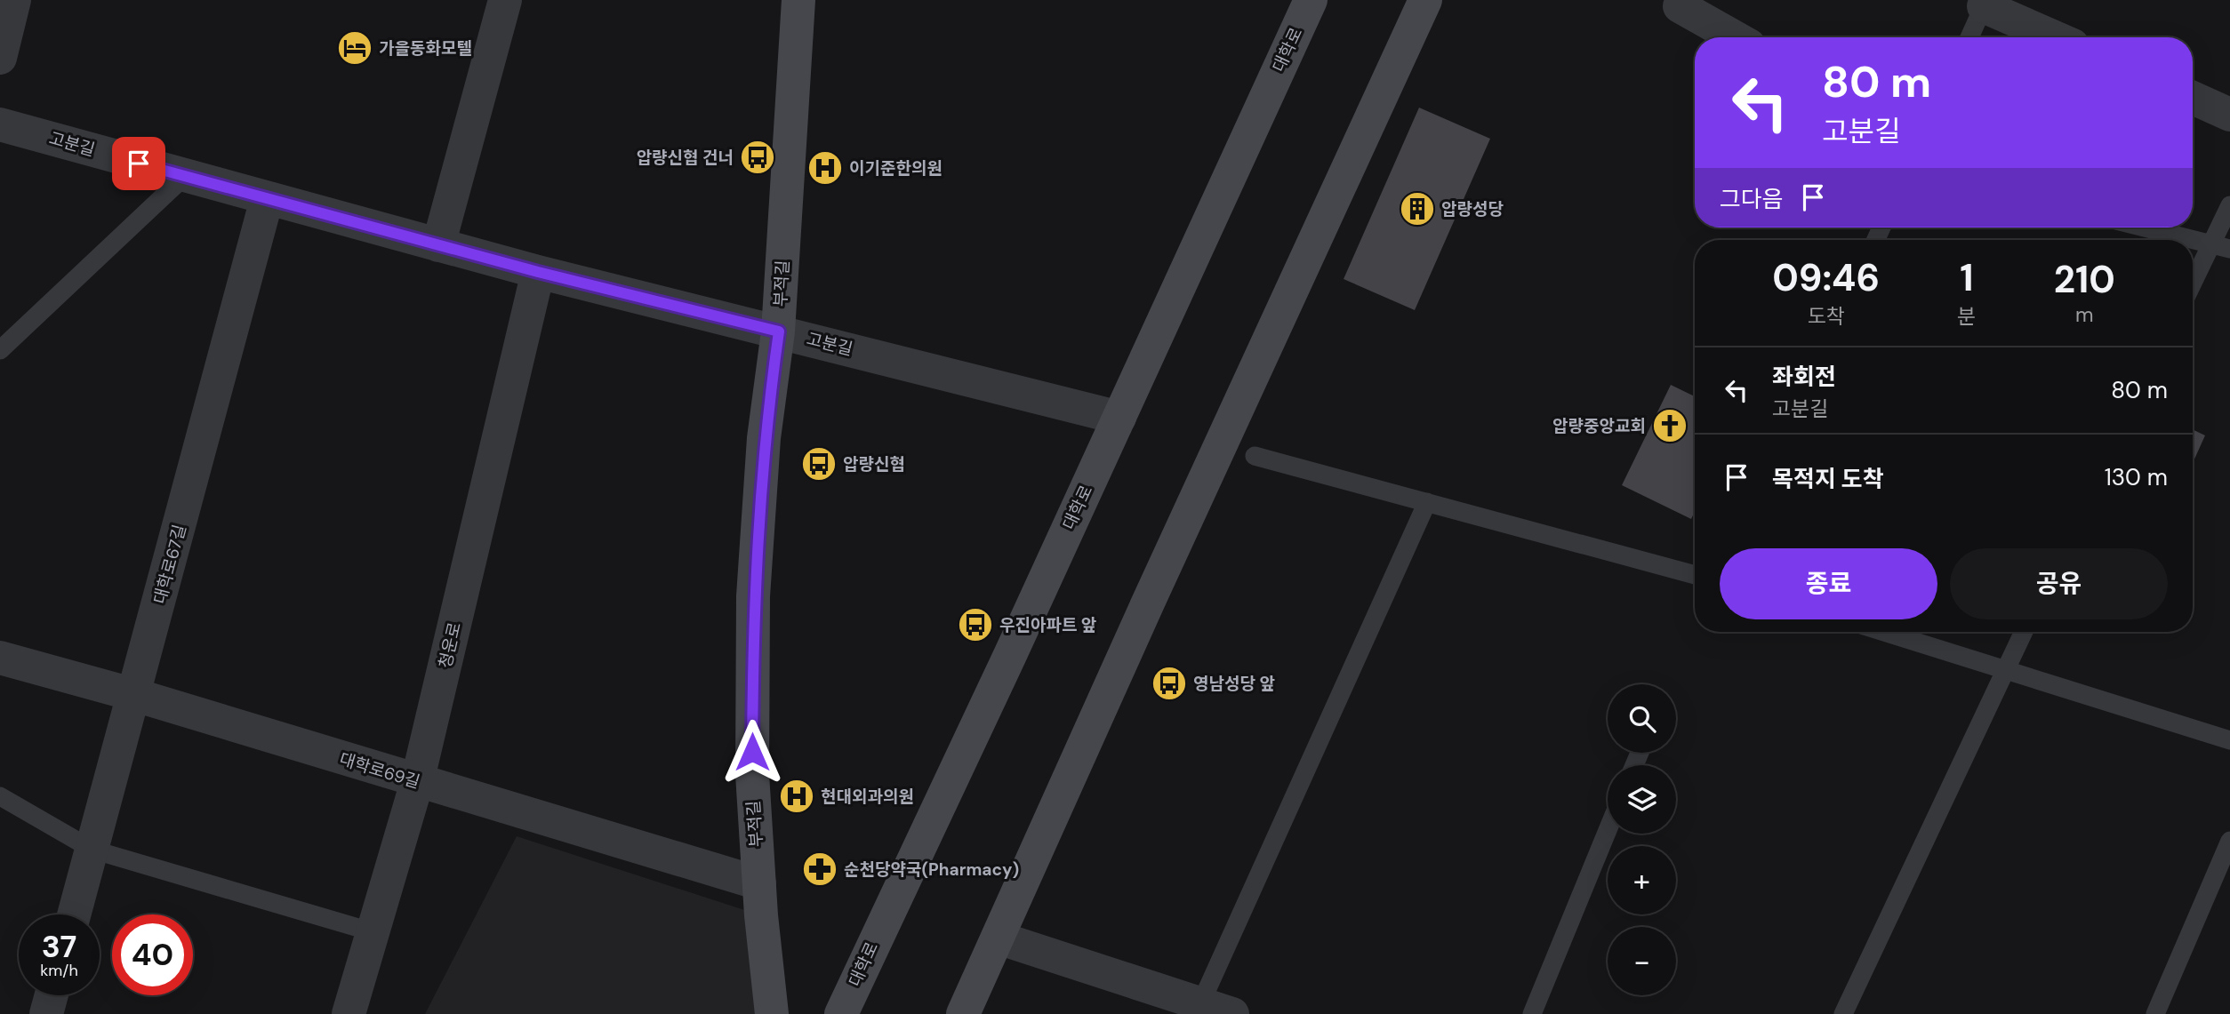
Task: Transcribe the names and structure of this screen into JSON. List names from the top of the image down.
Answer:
{
  "streets": {
    "main road": ["대학로", "부적길"],
    "street": [
      "고분길",
      "대학로67길",
      "청운로",
      "대학로69길"
    ]
  },
  "crossings": [
    ["대학로", "고분길"],
    ["고분길", "부적길"],
    ["고분길", "대학로67길"],
    ["고분길", "청운로"],
    ["부적길", "대학로69길"],
    ["대학로67길", "대학로69길"],
    ["청운로", "대학로69길"]
  ],
  "places": {
    "hotel": ["가을동화모텔"],
    "bus stop": [
      "압량신협 건너",
      "압량신협",
      "우진아파트 앞",
      "영남성당 앞"
    ],
    "hospital": ["이기준한의원", "현대외과의원"],
    "building": ["압량성당"],
    "church": ["압량중앙교회"],
    "pharmacy": ["순천당약국(Pharmacy)"]
  },
  "page": {
    "turn": ["80 m", "고분길"],
    "then": "그다음",
    "eta": [
      "09:46",
      "도착",
      "1",
      "분",
      "210",
      "m"
    ],
    "list": [
      {
        "name": "좌회전",
        "note": "고분길",
        "value": "80 m"
      },
      {
        "name": "목적지 도착",
        "value": "130 m"
      }
    ],
    "buttons": ["종료", "공유"],
    "map_buttons": ["+", "−"],
    "speed": "37 km/h",
    "limit": "40"
  }
}
